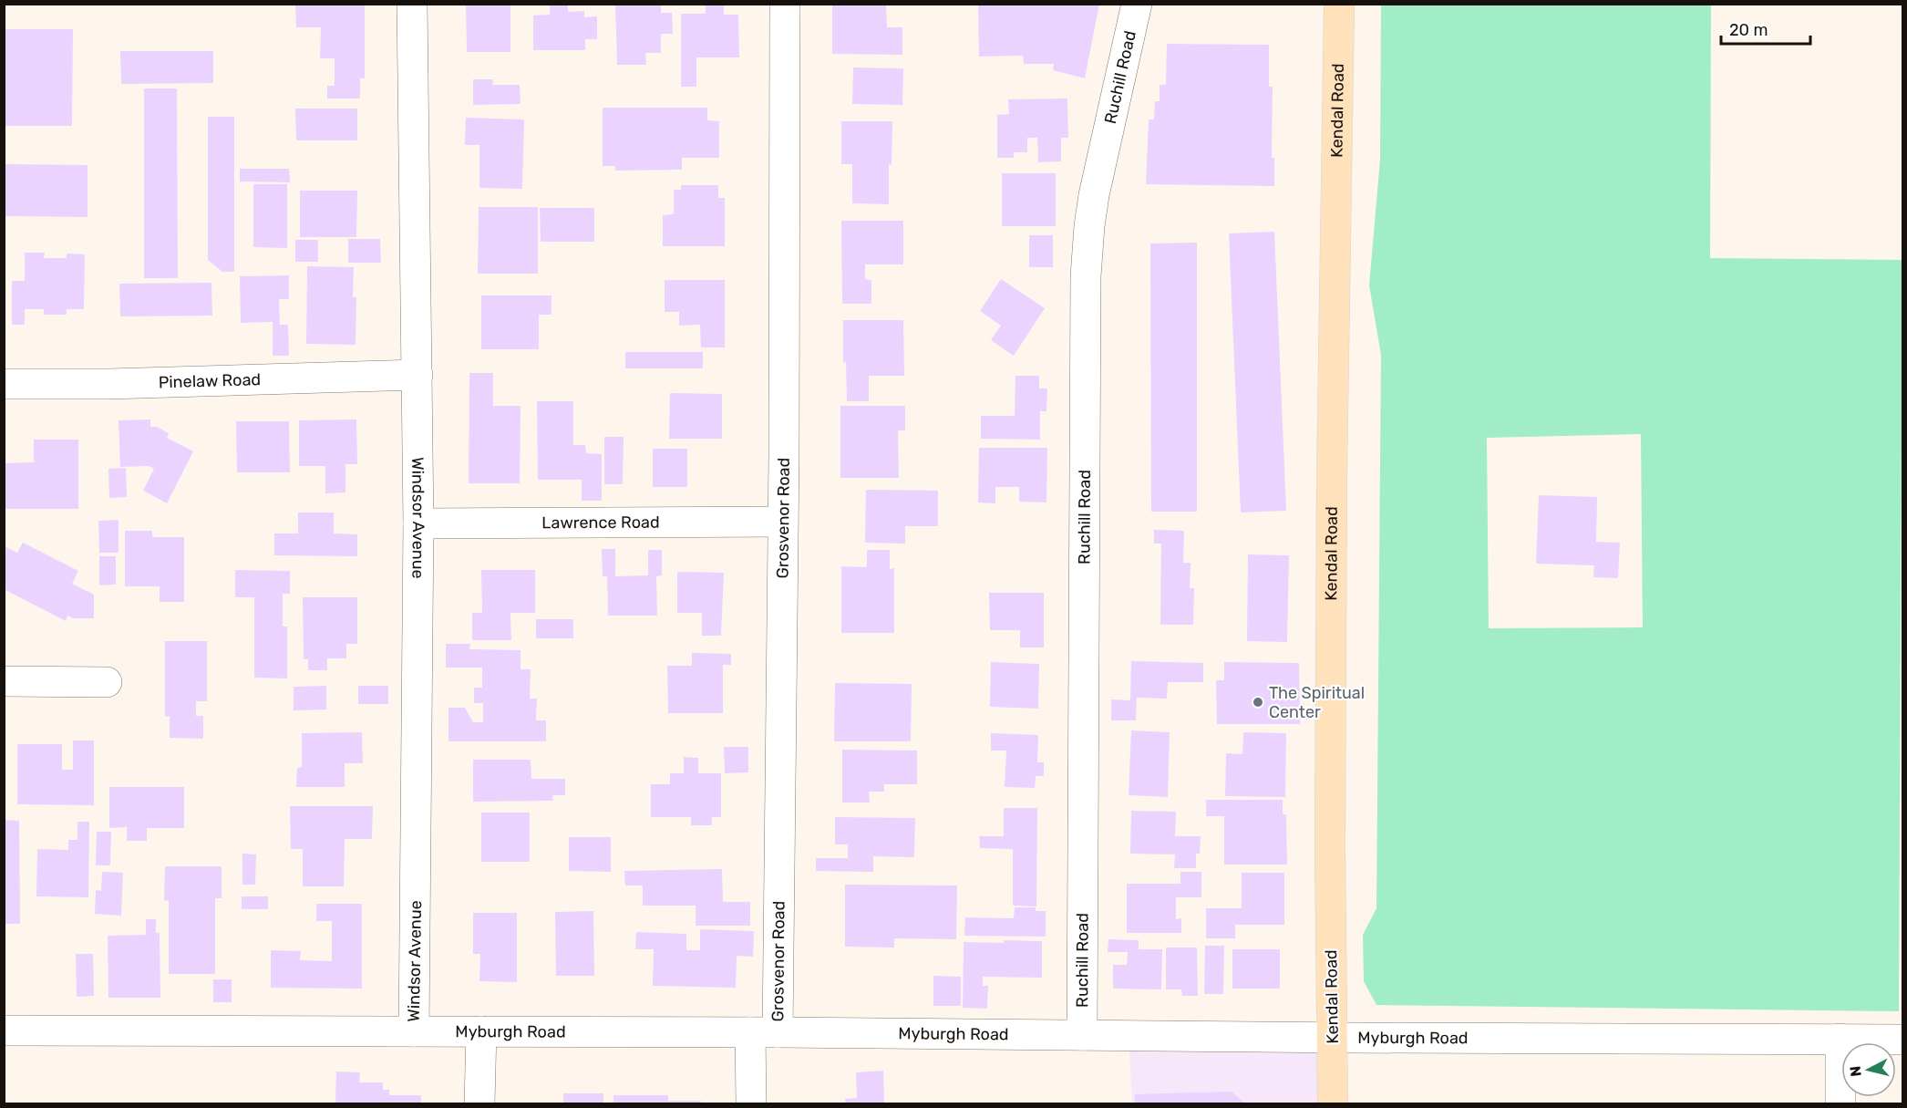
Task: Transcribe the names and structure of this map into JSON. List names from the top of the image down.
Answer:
{
  "streets": {
    "main road": ["Kendal Road"],
    "street": [
      "Ruchill Road",
      "Pinelaw Road",
      "Windsor Avenue",
      "Grosvenor Road",
      "Lawrence Road",
      "Myburgh Road"
    ]
  },
  "crossings": [
    ["Ruchill Road", "Myburgh Road"],
    ["Kendal Road", "Myburgh Road"],
    ["Pinelaw Road", "Windsor Avenue"],
    ["Windsor Avenue", "Lawrence Road"],
    ["Windsor Avenue", "Myburgh Road"],
    ["Grosvenor Road", "Lawrence Road"],
    ["Grosvenor Road", "Myburgh Road"]
  ],
  "places": ["The Spiritual Center"],
  "scale_bar": "20 m",
  "north": "left"
}
